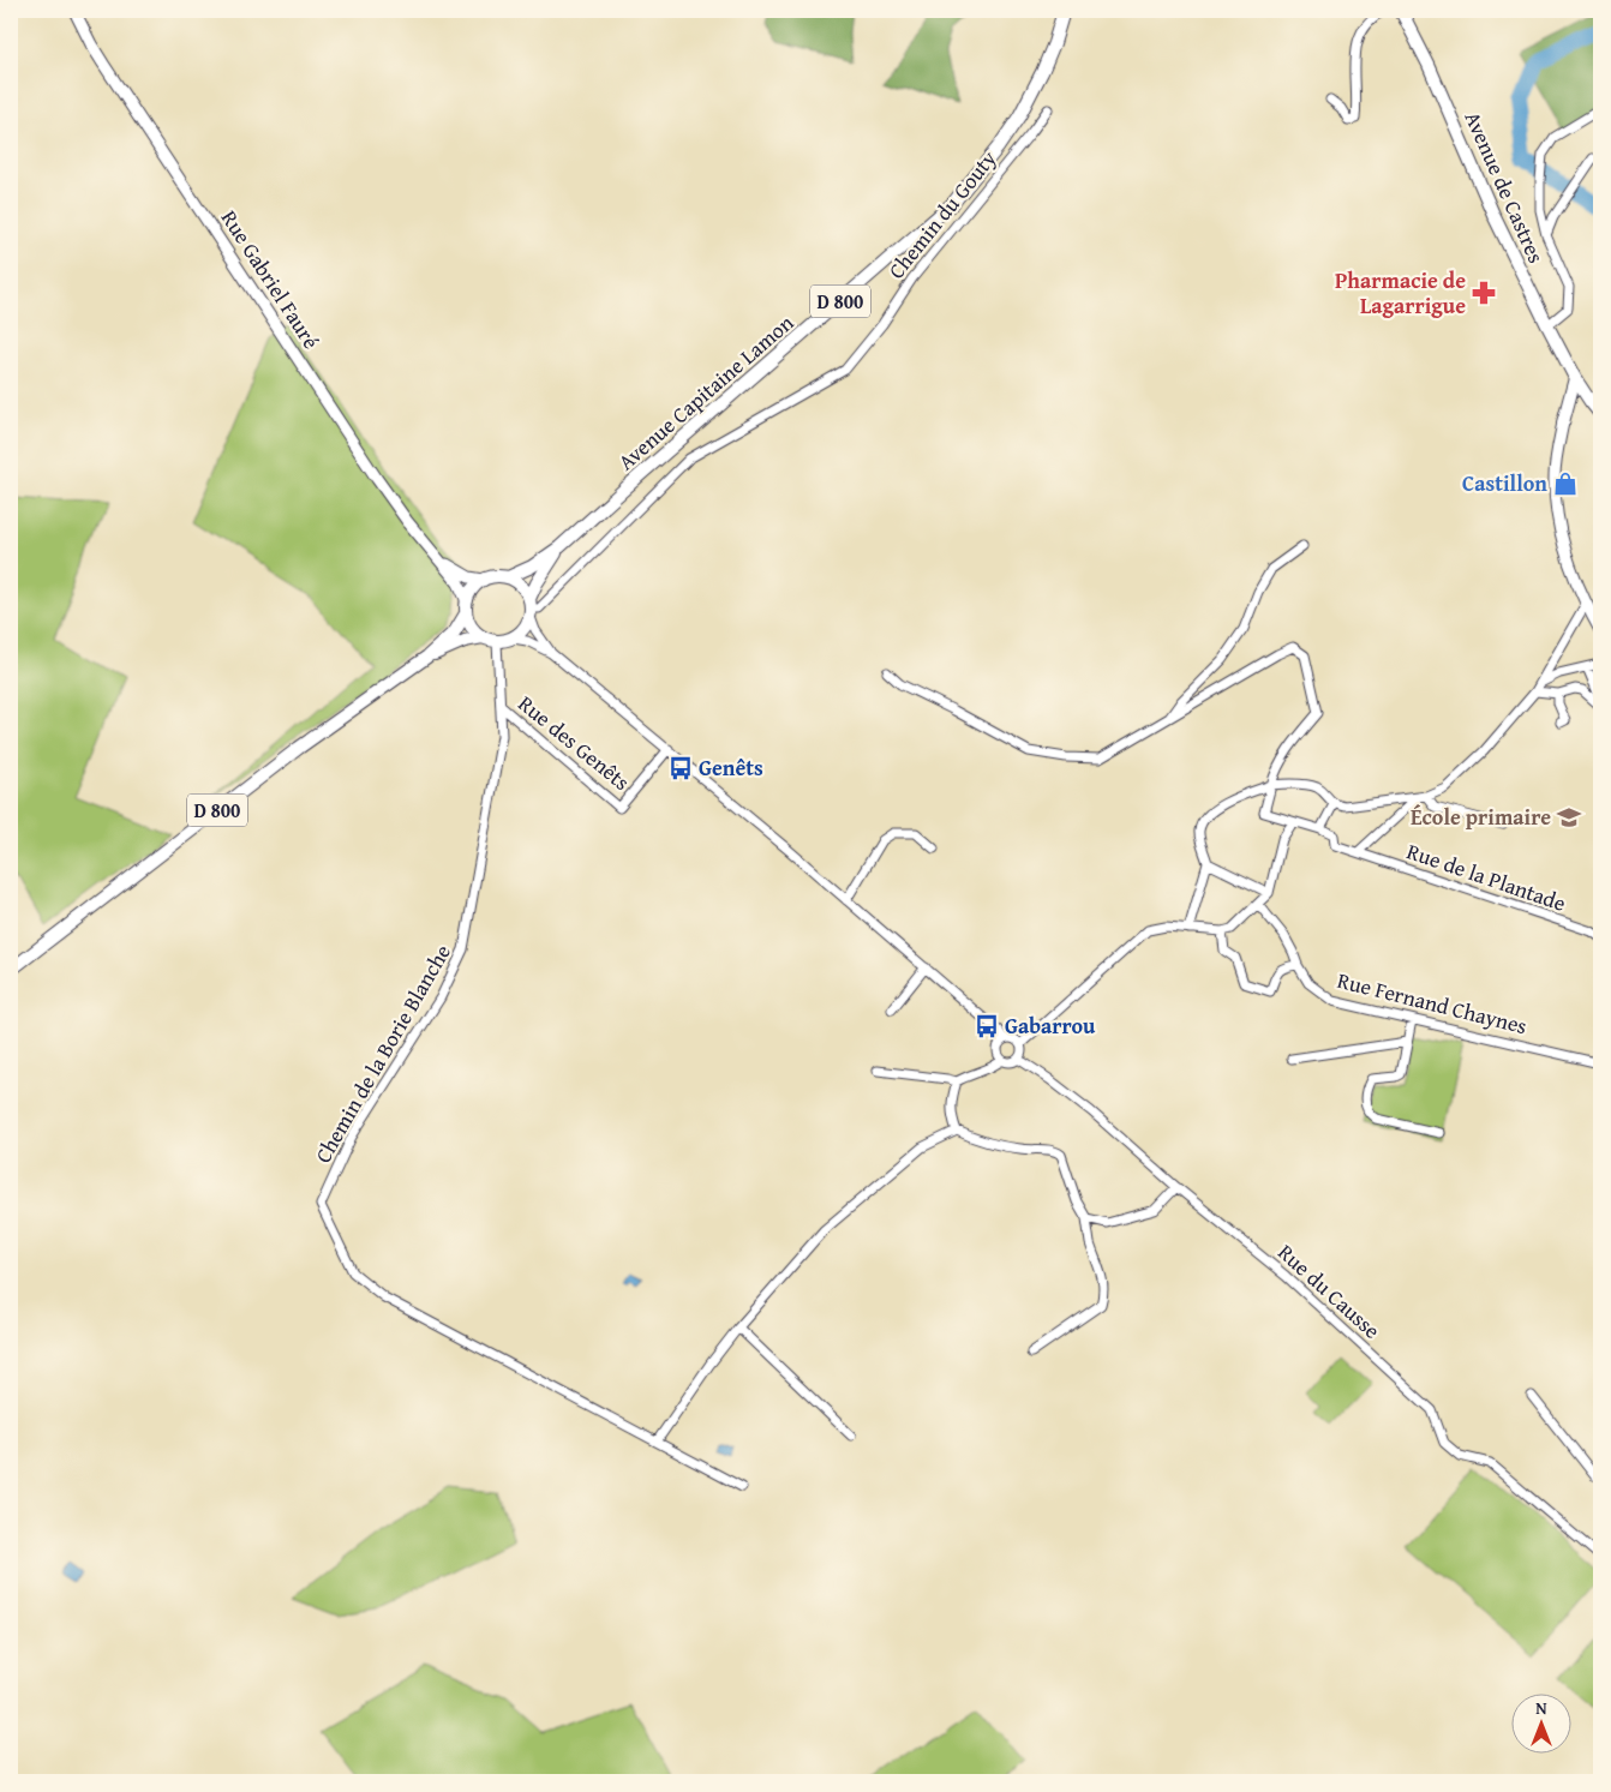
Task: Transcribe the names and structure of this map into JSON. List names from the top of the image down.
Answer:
{
  "streets": {
    "main road": ["Avenue de Castres", "D 800", "Avenue Capitaine Lamon"],
    "street": [
      "Chemin du Gouty",
      "Rue Gabriel Fauré",
      "Rue des Genêts",
      "Rue de la Plantade",
      "Rue Fernand Chaynes",
      "Chemin de la Borie Blanche",
      "Rue du Causse"
    ]
  },
  "crossings": [
    ["Chemin du Gouty", "Rue Gabriel Fauré"],
    ["Chemin du Gouty", "D 800"],
    ["Chemin du Gouty", "Avenue Capitaine Lamon"],
    ["Chemin du Gouty", "Chemin de la Borie Blanche"],
    ["Rue Gabriel Fauré", "D 800"],
    ["Rue Gabriel Fauré", "Avenue Capitaine Lamon"],
    ["Rue Gabriel Fauré", "Chemin de la Borie Blanche"],
    ["D 800", "Avenue Capitaine Lamon"],
    ["D 800", "Chemin de la Borie Blanche"],
    ["Avenue Capitaine Lamon", "Chemin de la Borie Blanche"],
    ["Rue des Genêts", "Chemin de la Borie Blanche"]
  ],
  "places": {
    "pharmacy": ["Pharmacie de Lagarrigue"],
    "shop": ["Castillon"],
    "bus stop": ["Genêts", "Gabarrou"],
    "school or university": ["École primaire"]
  },
  "north": "top"
}
